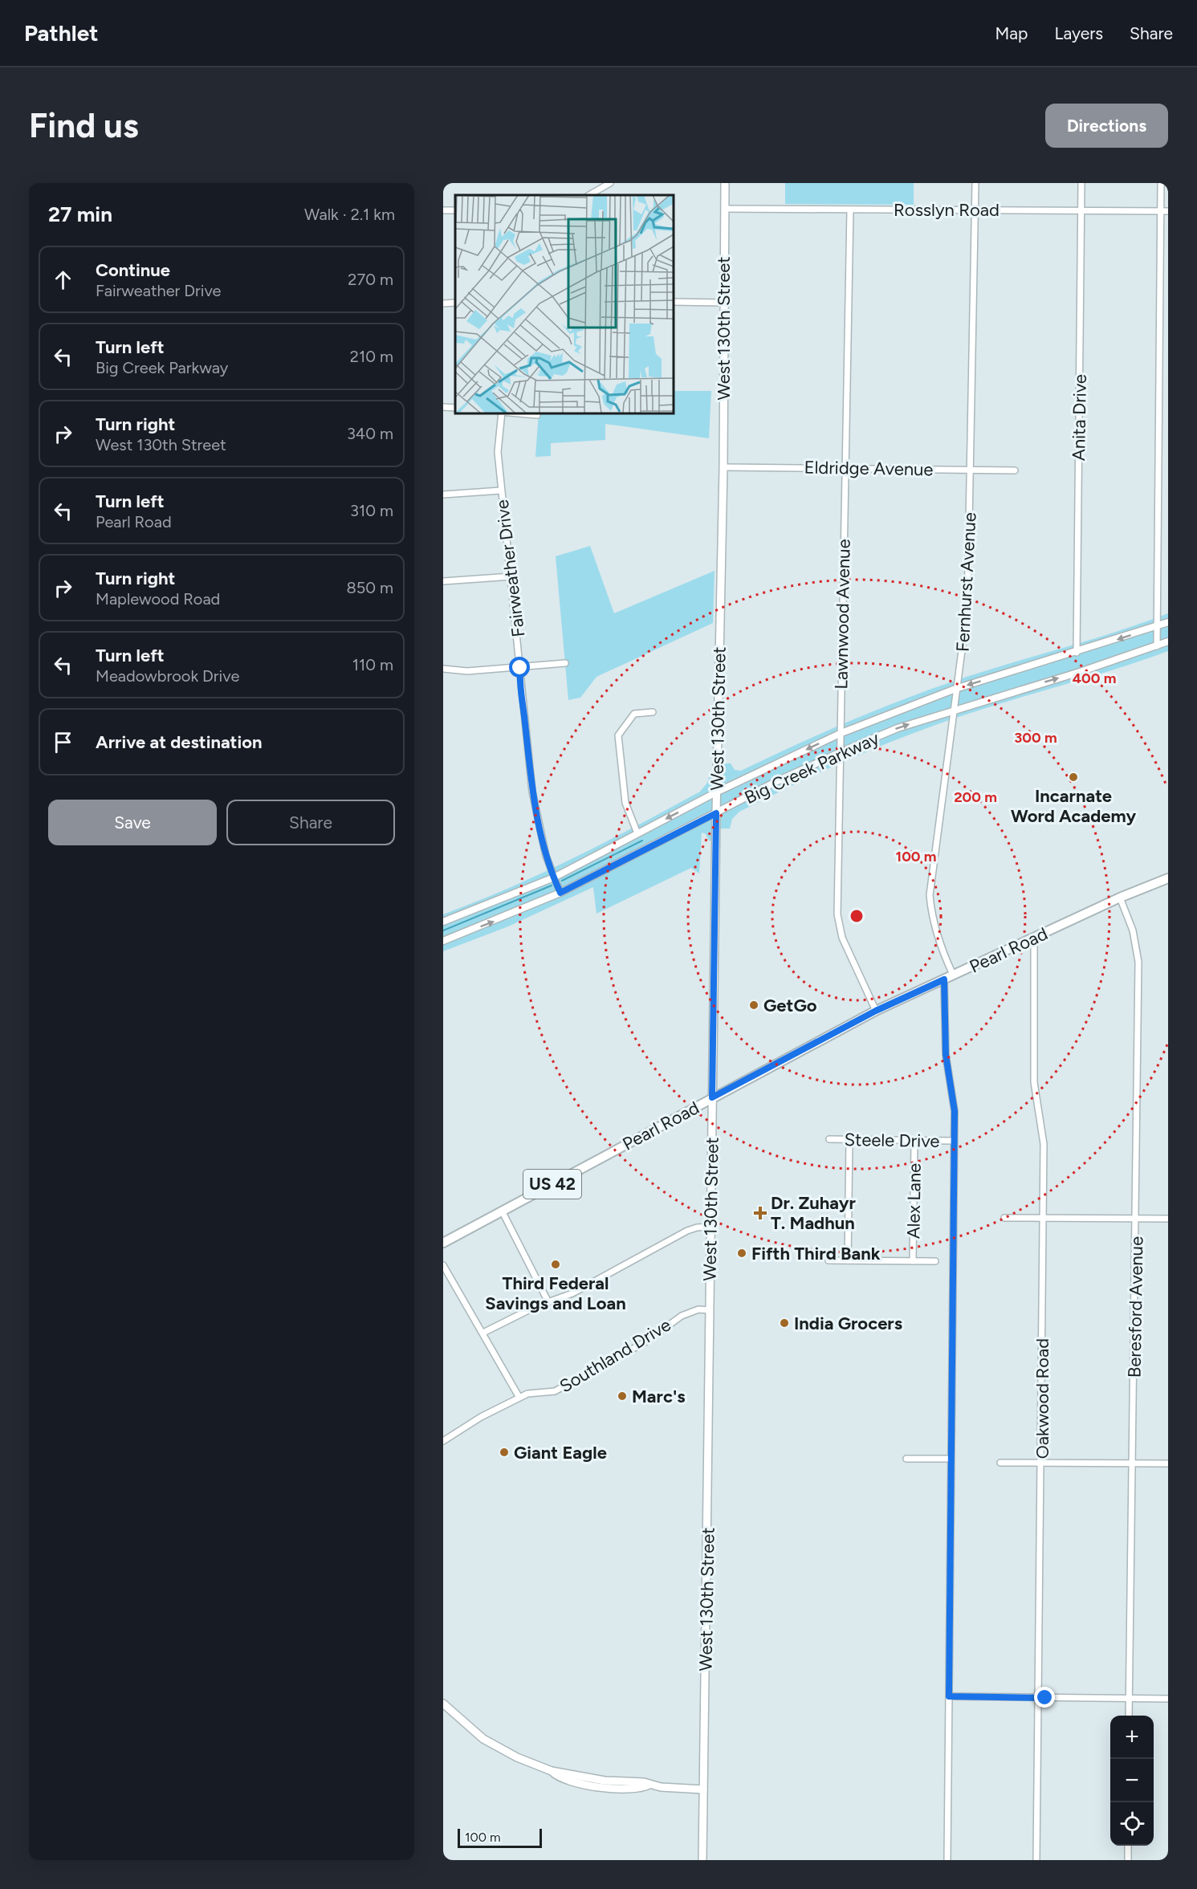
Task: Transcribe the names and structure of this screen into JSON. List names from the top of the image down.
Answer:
{
  "streets": {
    "main road": ["West 130th Street", "Pearl Road", "US 42"],
    "street": [
      "Rosslyn Road",
      "Anita Drive",
      "Eldridge Avenue",
      "Fairweather Drive",
      "Fernhurst Avenue",
      "Lawnwood Avenue",
      "Big Creek Parkway",
      "Steele Drive",
      "Alex Lane",
      "Beresford Avenue",
      "Southland Drive",
      "Oakwood Road"
    ]
  },
  "crossings": [
    ["Rosslyn Road", "West 130th Street"],
    ["Rosslyn Road", "Anita Drive"],
    ["Rosslyn Road", "Fernhurst Avenue"],
    ["Rosslyn Road", "Lawnwood Avenue"],
    ["West 130th Street", "Eldridge Avenue"],
    ["West 130th Street", "Big Creek Parkway"],
    ["West 130th Street", "Pearl Road"],
    ["West 130th Street", "Southland Drive"],
    ["Anita Drive", "Big Creek Parkway"],
    ["Eldridge Avenue", "Fernhurst Avenue"],
    ["Eldridge Avenue", "Lawnwood Avenue"],
    ["Fairweather Drive", "Big Creek Parkway"],
    ["Fernhurst Avenue", "Big Creek Parkway"],
    ["Fernhurst Avenue", "Pearl Road"],
    ["Lawnwood Avenue", "Big Creek Parkway"],
    ["Lawnwood Avenue", "Pearl Road"],
    ["Pearl Road", "Beresford Avenue"],
    ["Pearl Road", "Oakwood Road"],
    ["Steele Drive", "Alex Lane"]
  ],
  "places": {
    "other": [
      "Incarnate Word Academy",
      "GetGo",
      "Fifth Third Bank",
      "Third Federal Savings and Loan",
      "India Grocers",
      "Marc's",
      "Giant Eagle"
    ],
    "health": ["Dr. Zuhayr T. Madhun"]
  },
  "scale_bar": "100 m",
  "page": {
    "header": "Pathlet",
    "nav": ["Map", "Layers", "Share"],
    "buttons": [
      "Directions",
      ["Save", "Share"]
    ],
    "title": "Find us",
    "heading": ["27 min", "Walk · 2.1 km"],
    "list": [
      ["Continue", "Fairweather Drive", "270 m"],
      ["Turn left", "Big Creek Parkway", "210 m"],
      ["Turn right", "West 130th Street", "340 m"],
      ["Turn left", "Pearl Road", "310 m"],
      ["Turn right", "Maplewood Road", "850 m"],
      ["Turn left", "Meadowbrook Drive", "110 m"],
      "Arrive at destination"
    ],
    "map_buttons": ["+", "−"],
    "scale": "100 m"
  },
  "rings": [
    "400 m",
    "300 m",
    "200 m",
    "100 m"
  ]
}
